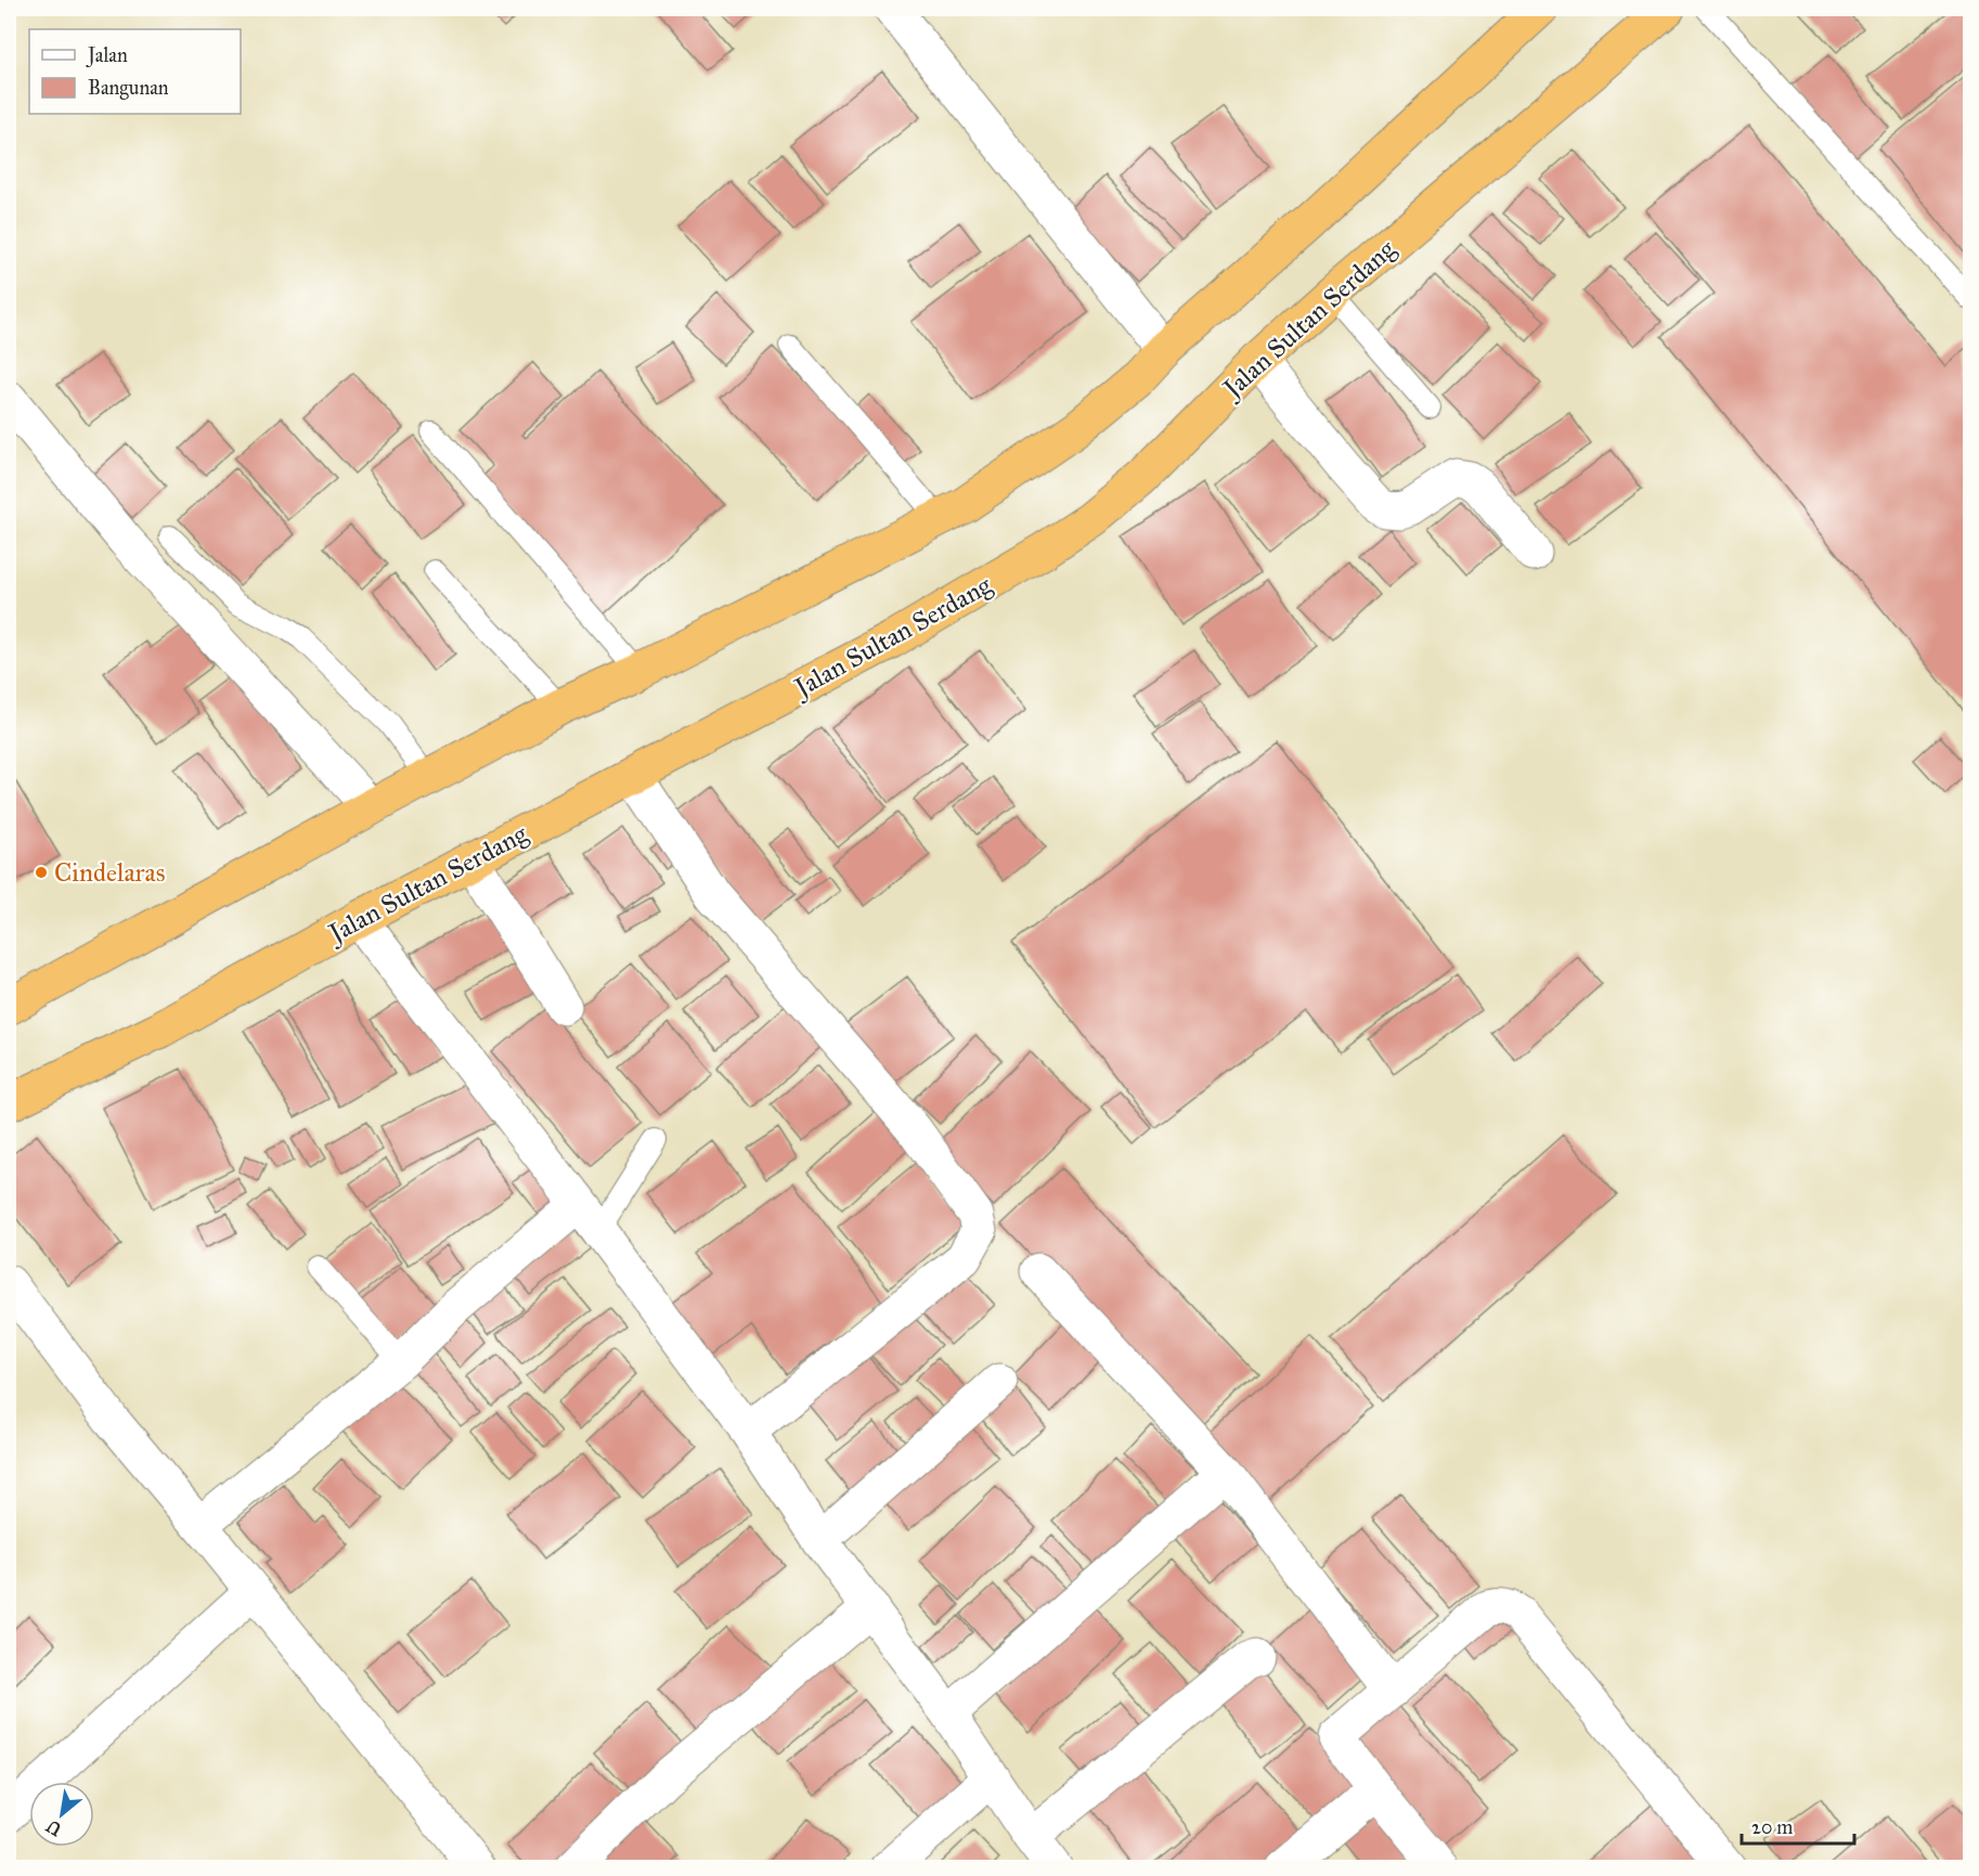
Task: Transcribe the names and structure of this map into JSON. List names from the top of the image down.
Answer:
{
  "streets": {
    "highway": ["Jalan Sultan Serdang"]
  },
  "places": ["Cindelaras"],
  "legend": ["Jalan", "Bangunan"],
  "scale_bar": "20 m",
  "north": "bottom left"
}
